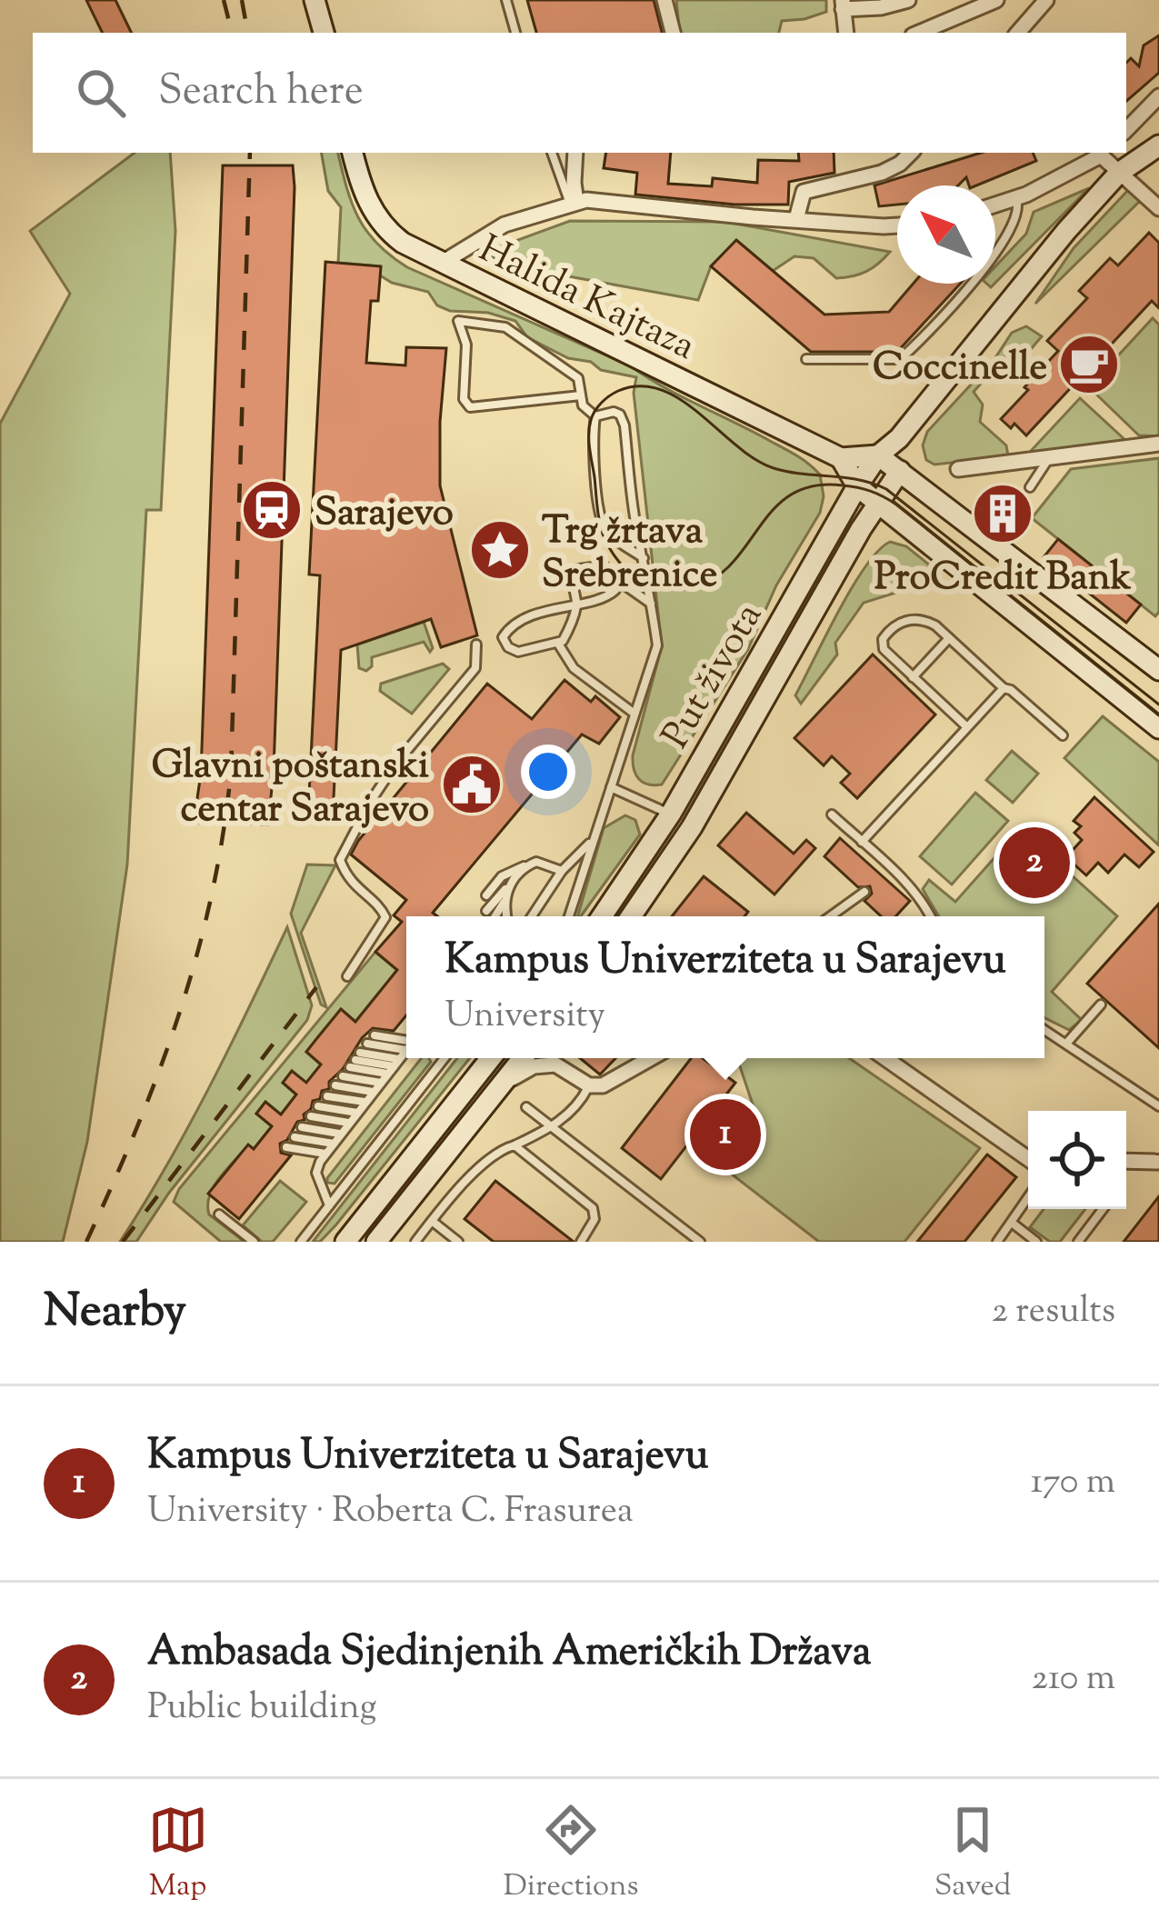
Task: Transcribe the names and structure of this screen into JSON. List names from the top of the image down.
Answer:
{
  "streets": {
    "street": ["Halida Kajtaza", "Put života"]
  },
  "places": {
    "cafe": ["Coccinelle"],
    "station": ["Sarajevo"],
    "building": ["ProCredit Bank"],
    "place": ["Trg žrtava Srebrenice"],
    "public building": ["Glavni poštanski centar Sarajevo"]
  },
  "north": "top left",
  "page": {
    "search": "Search here",
    "pins": ["2", "1"],
    "popup": ["Kampus Univerziteta u Sarajevu", "University"],
    "heading": ["Nearby", "2 results"],
    "list": [
      {
        "mark": "1",
        "name": "Kampus Univerziteta u Sarajevu",
        "note": "University · Roberta C. Frasurea",
        "value": "170 m"
      },
      {
        "mark": "2",
        "name": "Ambasada Sjedinjenih Američkih Država",
        "note": "Public building",
        "value": "210 m"
      }
    ],
    "nav": ["Map", "Directions", "Saved"]
  }
}
